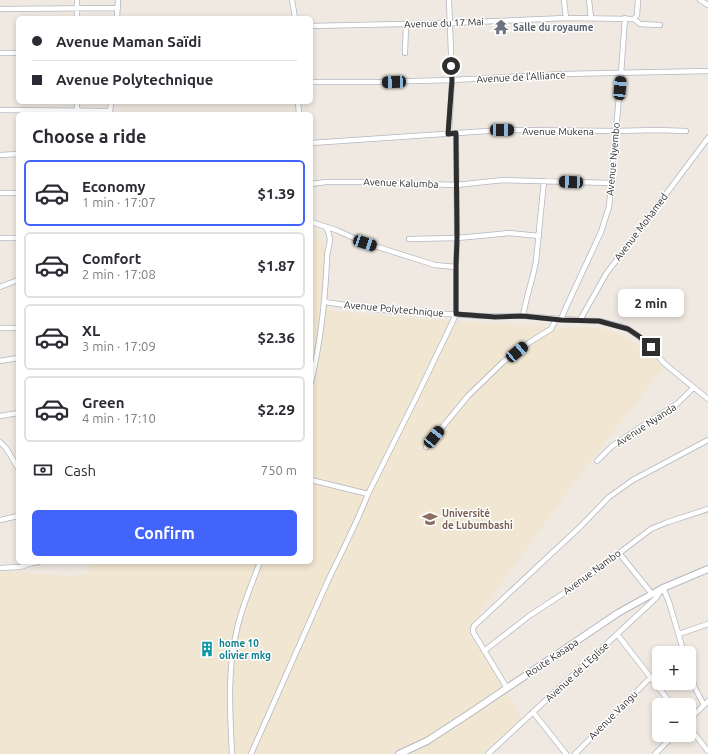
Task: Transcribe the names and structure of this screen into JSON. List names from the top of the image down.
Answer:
{
  "streets": {
    "main road": ["Route Kasapa"],
    "street": [
      "Avenue du 17 Mai",
      "Avenue de l'Alliance",
      "Avenue Mukena",
      "Avenue Nyembo",
      "Avenue Kalumba",
      "Avenue Mohamed",
      "Avenue Polytechnique",
      "Avenue Nyanda",
      "Avenue Nambo",
      "Avenue de L'Eglise",
      "Avenue Vangu"
    ]
  },
  "crossings": [
    ["Avenue du 17 Mai", "Avenue Nyembo"],
    ["Avenue de l'Alliance", "Avenue Nyembo"],
    ["Avenue Mukena", "Avenue Nyembo"],
    ["Avenue Nyembo", "Avenue Kalumba"],
    ["Avenue Nyembo", "Avenue Polytechnique"],
    ["Avenue Mohamed", "Avenue Polytechnique"],
    ["Avenue Polytechnique", "Avenue Nyanda"],
    ["Route Kasapa", "Avenue de L'Eglise"]
  ],
  "places": {
    "temple": ["Salle du royaume"],
    "school or university": ["Université de Lubumbashi"],
    "building": ["home 10 olivier mkg"]
  },
  "page": {
    "banner": ["Avenue Maman Saïdi", "Avenue Polytechnique"],
    "heading": "Choose a ride",
    "list": [
      {
        "name": "Economy",
        "note": "1 min · 17:07",
        "value": "$1.39"
      },
      {
        "name": "Comfort",
        "note": "2 min · 17:08",
        "value": "$1.87"
      },
      {
        "name": "XL",
        "note": "3 min · 17:09",
        "value": "$2.36"
      },
      {
        "name": "Green",
        "note": "4 min · 17:10",
        "value": "$2.29"
      }
    ],
    "bubble": "2 min",
    "pay": ["Cash", "750 m"],
    "buttons": "Confirm",
    "map_buttons": ["+", "−"]
  }
}
